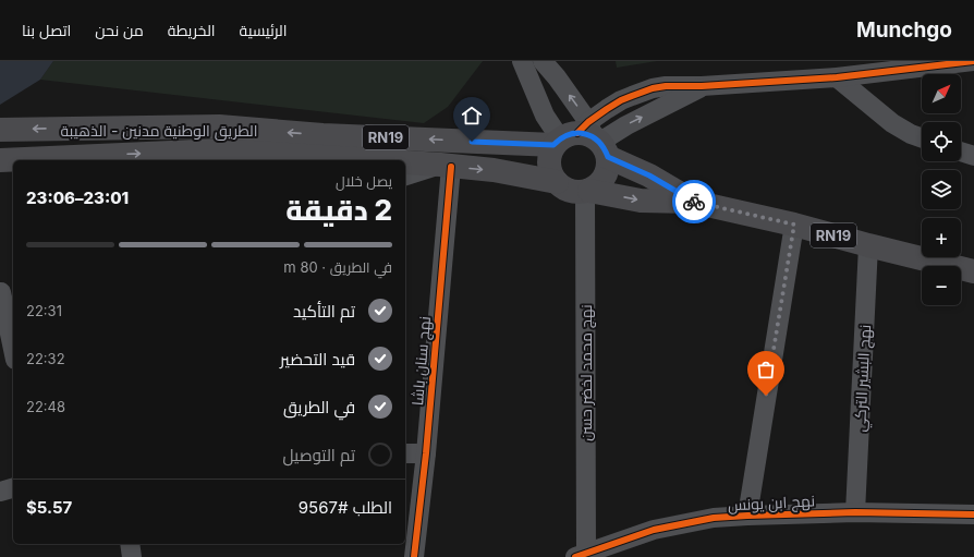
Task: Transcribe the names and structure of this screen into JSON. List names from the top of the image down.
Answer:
{
  "streets": {
    "main road": ["الطريق الوطنية مدنين - الذهيبة", "RN19"],
    "street": [
      "نهج سنان باشا",
      "نهج محمد لخضر حسن",
      "نهج البشير التركي",
      "نهج ابن يونس"
    ]
  },
  "crossings": [
    ["الطريق الوطنية مدنين - الذهيبة", "RN19"],
    ["الطريق الوطنية مدنين - الذهيبة", "نهج سنان باشا"],
    ["الطريق الوطنية مدنين - الذهيبة", "نهج محمد لخضر حسن"],
    ["الطريق الوطنية مدنين - الذهيبة", "نهج البشير التركي"],
    ["RN19", "نهج محمد لخضر حسن"],
    ["نهج محمد لخضر حسن", "نهج ابن يونس"],
    ["نهج البشير التركي", "نهج ابن يونس"]
  ],
  "north": "top right",
  "page": {
    "header": "Munchgo",
    "nav": [
      "الرئيسية",
      "الخريطة",
      "من نحن",
      "اتصل بنا"
    ],
    "map_buttons": ["+", "−"],
    "heading": ["2 دقيقة", "يصل خلال", "23:01–23:06"],
    "panel": ["الطلب #9567", "$5.57"],
    "bar": "في الطريق · 80 m",
    "list": [
      ["تم التأكيد", "22:31"],
      ["قيد التحضير", "22:32"],
      ["في الطريق", "22:48"],
      "تم التوصيل"
    ]
  }
}
